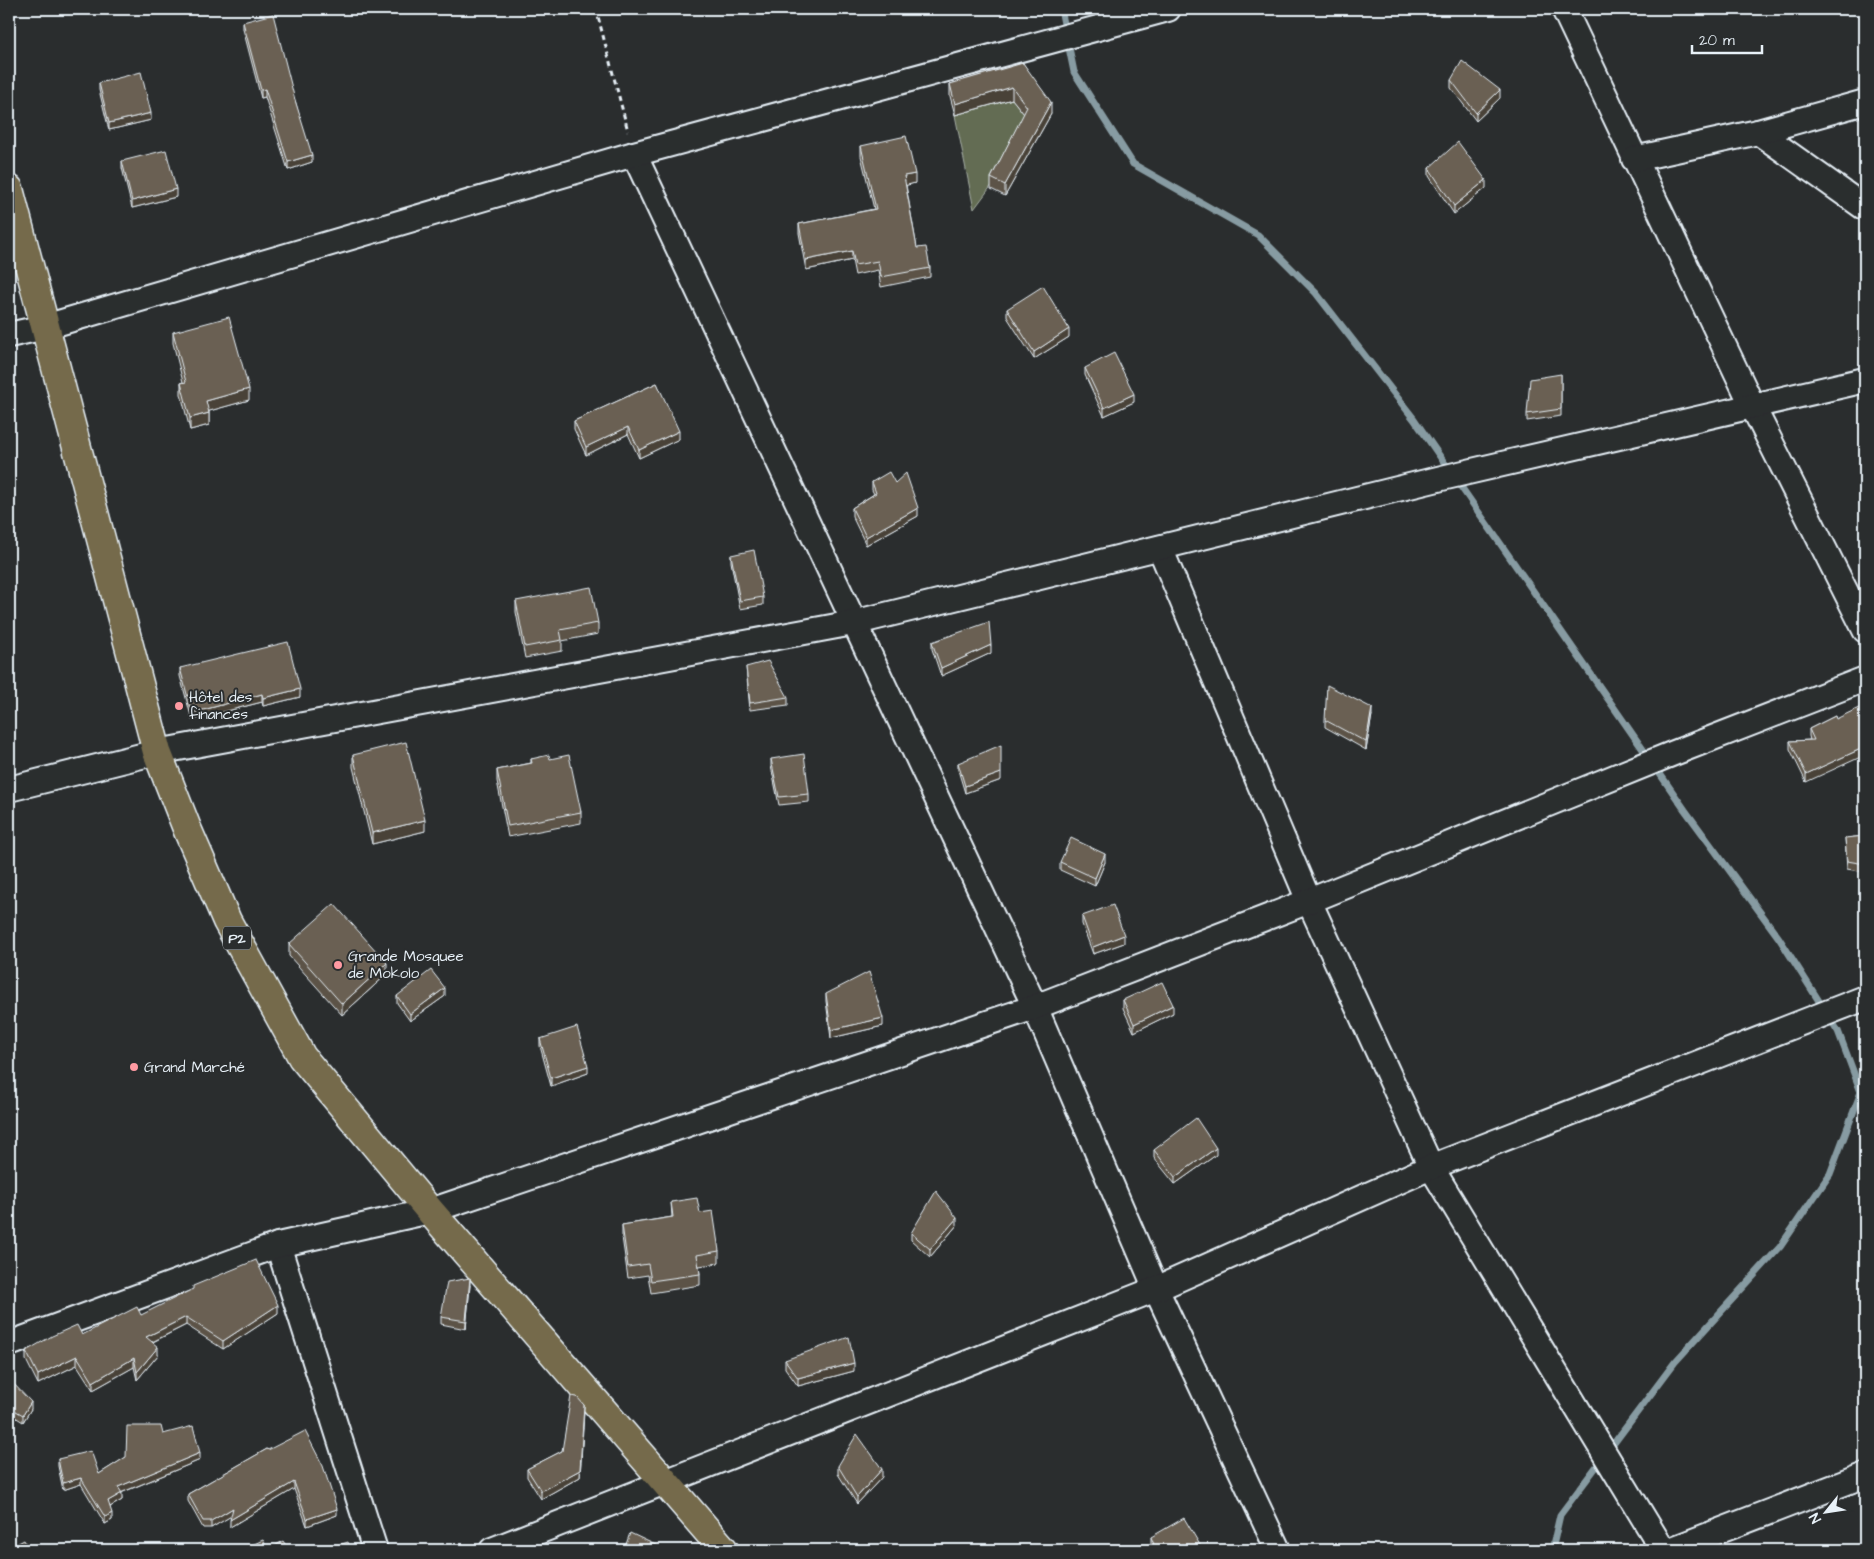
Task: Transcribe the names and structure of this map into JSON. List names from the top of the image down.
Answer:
{
  "streets": {
    "main road": ["P2"]
  },
  "places": ["Hôtel des finances", "Grande Mosquee de Mokolo", "Grand Marché"],
  "scale_bar": "20 m",
  "north": "bottom left"
}
